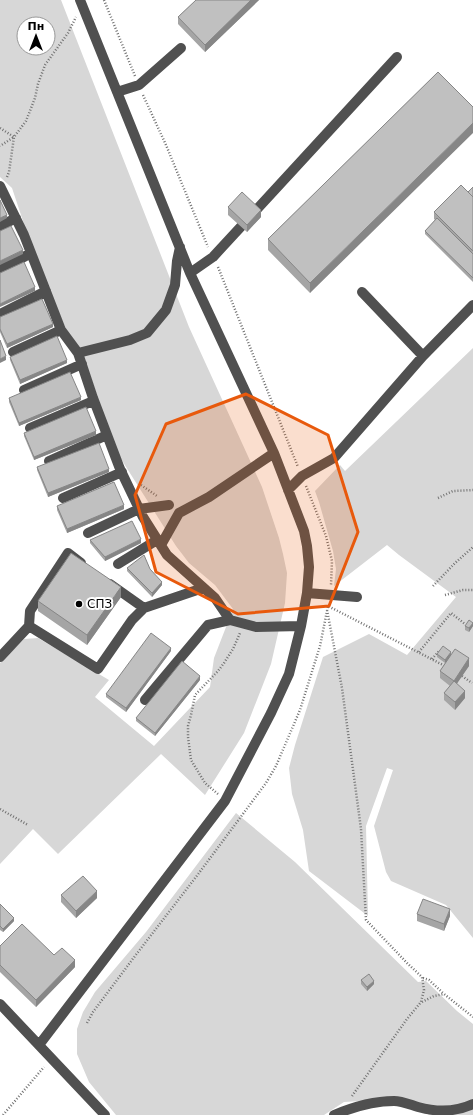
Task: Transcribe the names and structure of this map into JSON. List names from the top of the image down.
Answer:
{
  "places": ["СПЗ"],
  "north": "top"
}
